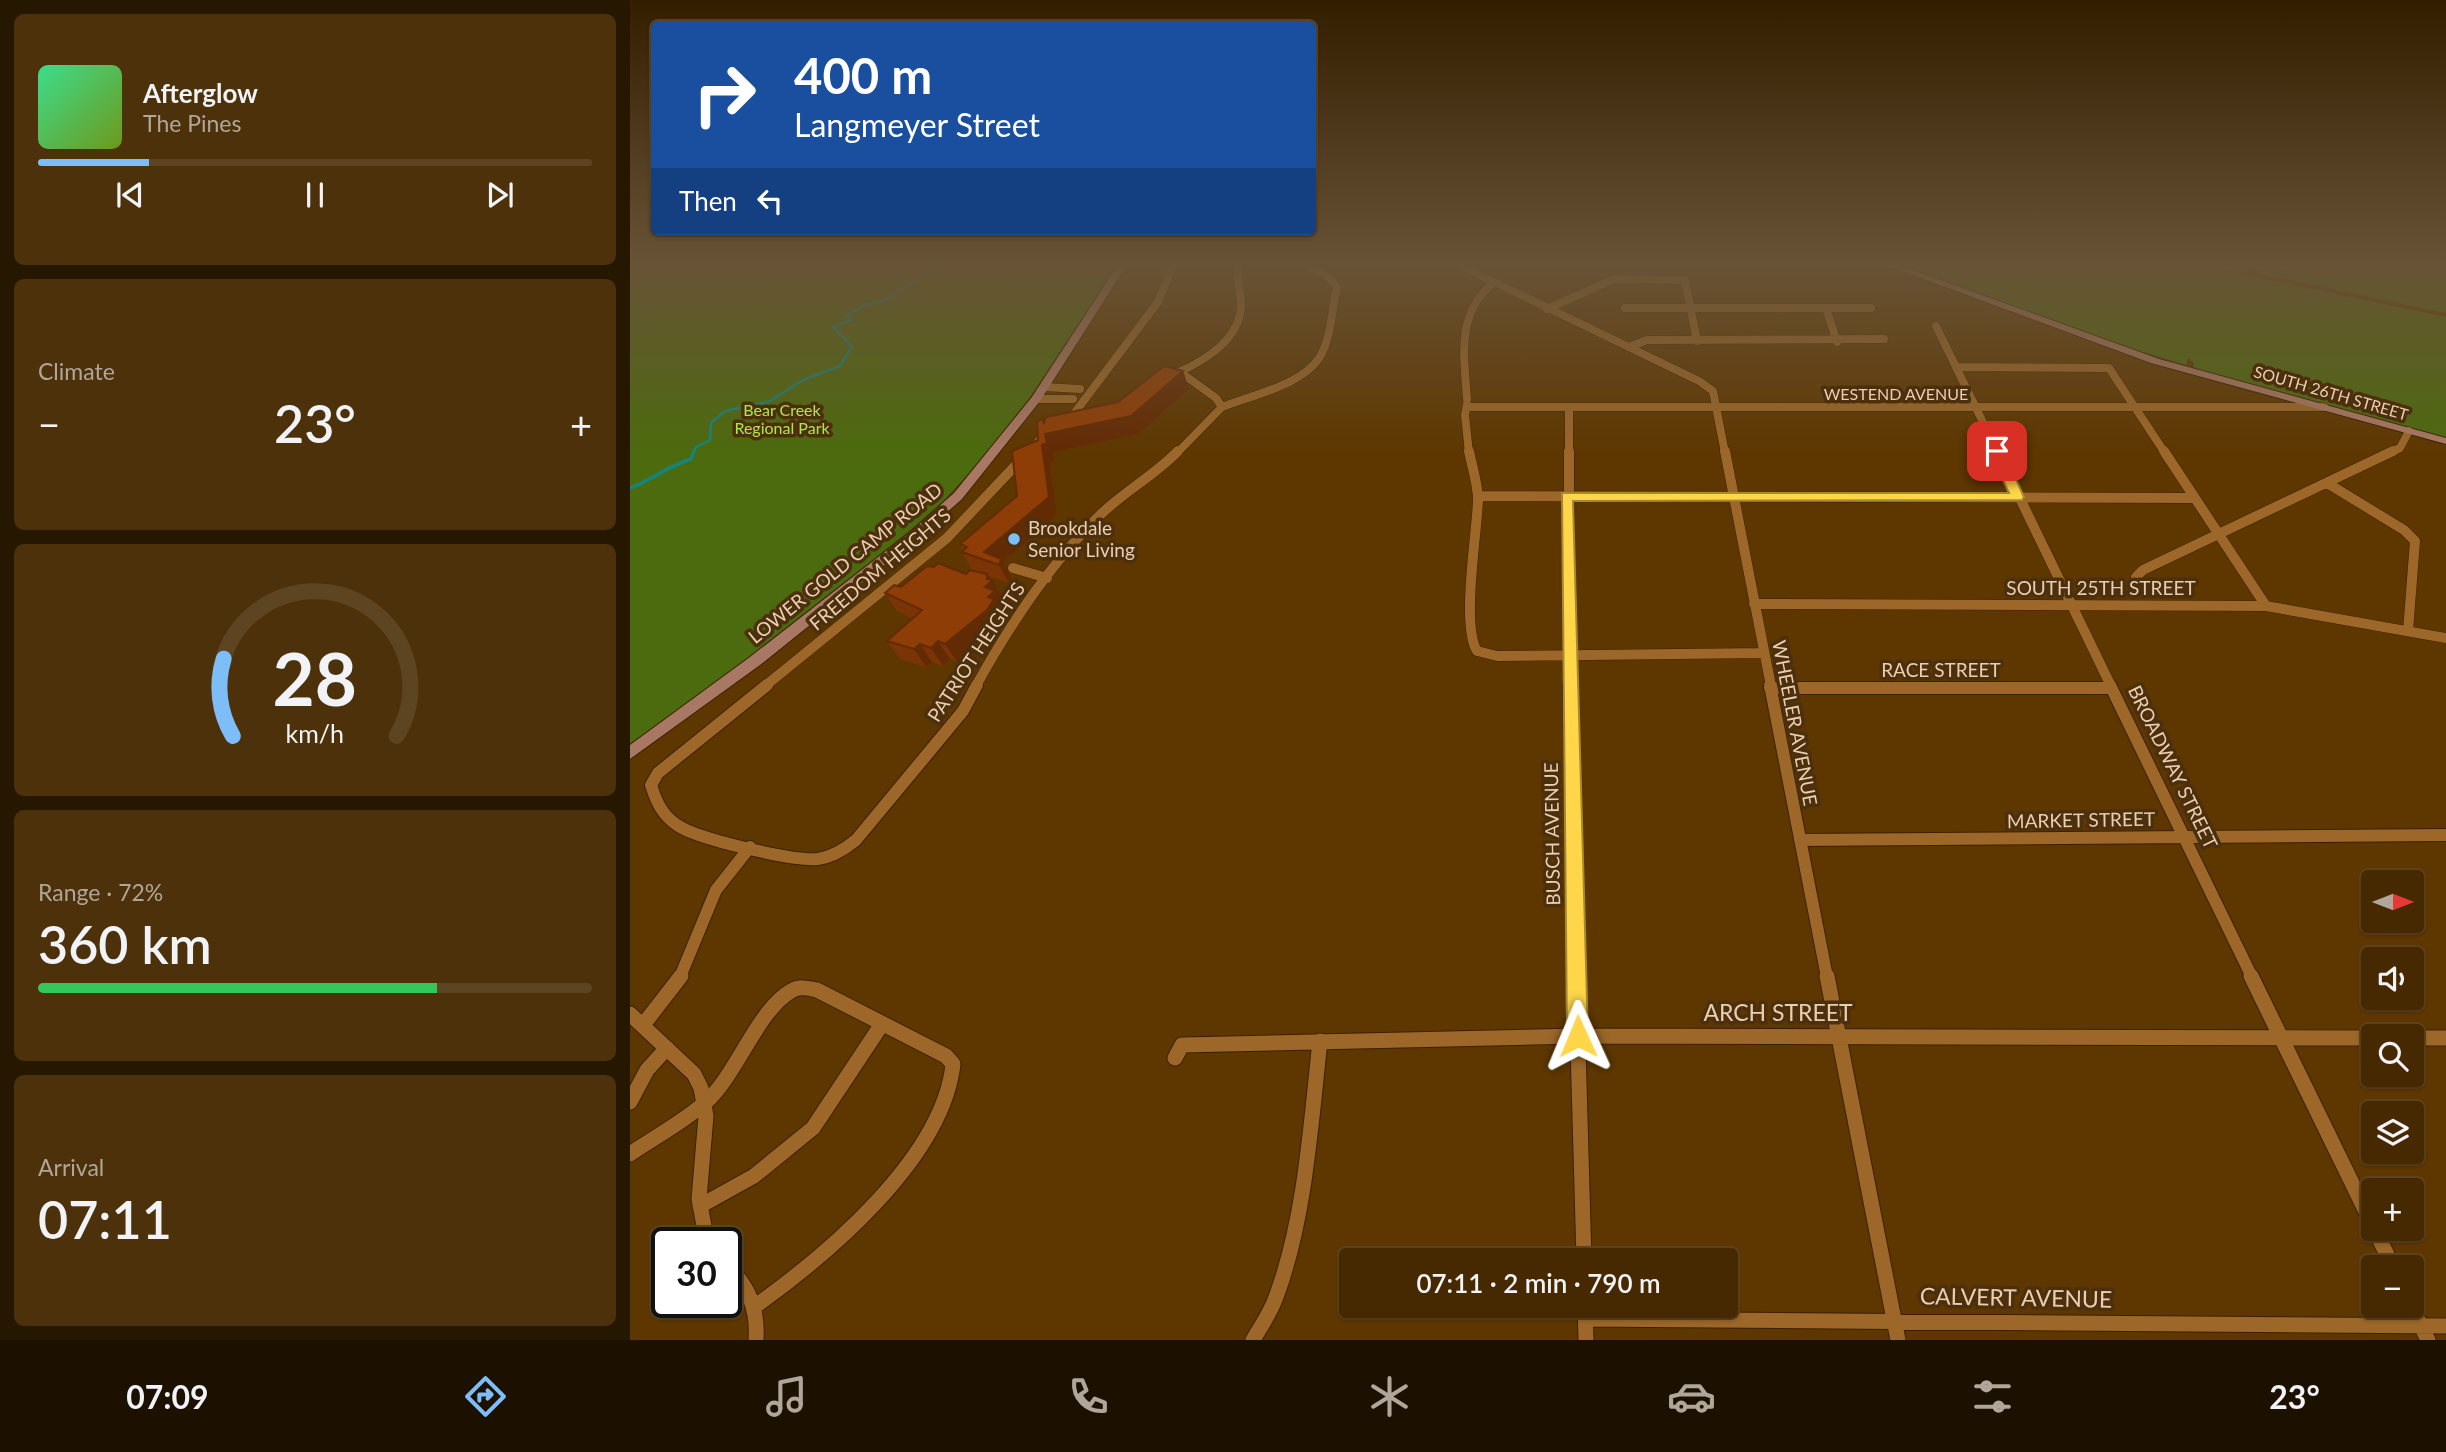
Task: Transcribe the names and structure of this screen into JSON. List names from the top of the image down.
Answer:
{
  "streets": {
    "street": [
      "SOUTH 26TH STREET",
      "WESTEND AVENUE",
      "LOWER GOLD CAMP ROAD",
      "FREEDOM HEIGHTS",
      "SOUTH 25TH STREET",
      "PATRIOT HEIGHTS",
      "RACE STREET",
      "WHEELER AVENUE",
      "BROADWAY STREET",
      "MARKET STREET",
      "BUSCH AVENUE",
      "ARCH STREET",
      "CALVERT AVENUE"
    ]
  },
  "crossings": [
    ["SOUTH 26TH STREET", "WESTEND AVENUE"],
    ["WESTEND AVENUE", "WHEELER AVENUE"],
    ["WESTEND AVENUE", "BROADWAY STREET"],
    ["WESTEND AVENUE", "BUSCH AVENUE"],
    ["FREEDOM HEIGHTS", "PATRIOT HEIGHTS"],
    ["SOUTH 25TH STREET", "WHEELER AVENUE"],
    ["SOUTH 25TH STREET", "BROADWAY STREET"],
    ["RACE STREET", "WHEELER AVENUE"],
    ["RACE STREET", "BROADWAY STREET"],
    ["WHEELER AVENUE", "MARKET STREET"],
    ["WHEELER AVENUE", "ARCH STREET"],
    ["WHEELER AVENUE", "CALVERT AVENUE"],
    ["BROADWAY STREET", "MARKET STREET"],
    ["BROADWAY STREET", "ARCH STREET"],
    ["BUSCH AVENUE", "ARCH STREET"]
  ],
  "parks": ["Bear Creek Regional Park"],
  "places": ["Brookdale Senior Living"],
  "north": "right",
  "page": {
    "turn": ["400 m", "Langmeyer Street"],
    "song": ["Afterglow", "The Pines"],
    "then": "Then",
    "tile": [
      "Climate",
      ["Range · 72%", "360 km"],
      ["Arrival", "07:11"]
    ],
    "heat": ["−", "23°", "+"],
    "map_buttons": ["+", "−"],
    "limit": "30",
    "trip": "07:11 · 2 min · 790 m",
    "tabs": ["07:09", "23°"],
    "gauge": ["28", "km/h"]
  }
}
